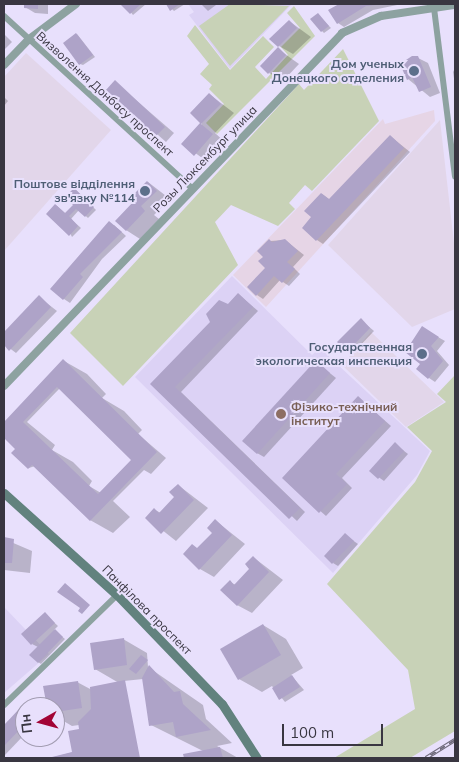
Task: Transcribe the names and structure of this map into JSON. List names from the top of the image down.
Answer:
{
  "streets": {
    "main road": ["Панфілова проспект"],
    "street": ["Визволення Донбасу проспект", "Розы Люксембург улица"]
  },
  "crossings": [
    ["Визволення Донбасу проспект", "Розы Люксембург улица"]
  ],
  "places": [
    "Дом ученых Донецкого отделения",
    "Поштове відділення зв'язку №114",
    "Государственная экологическая инспекция",
    "Фізико-технічний інститут"
  ],
  "scale_bar": "100 m",
  "north": "left"
}
